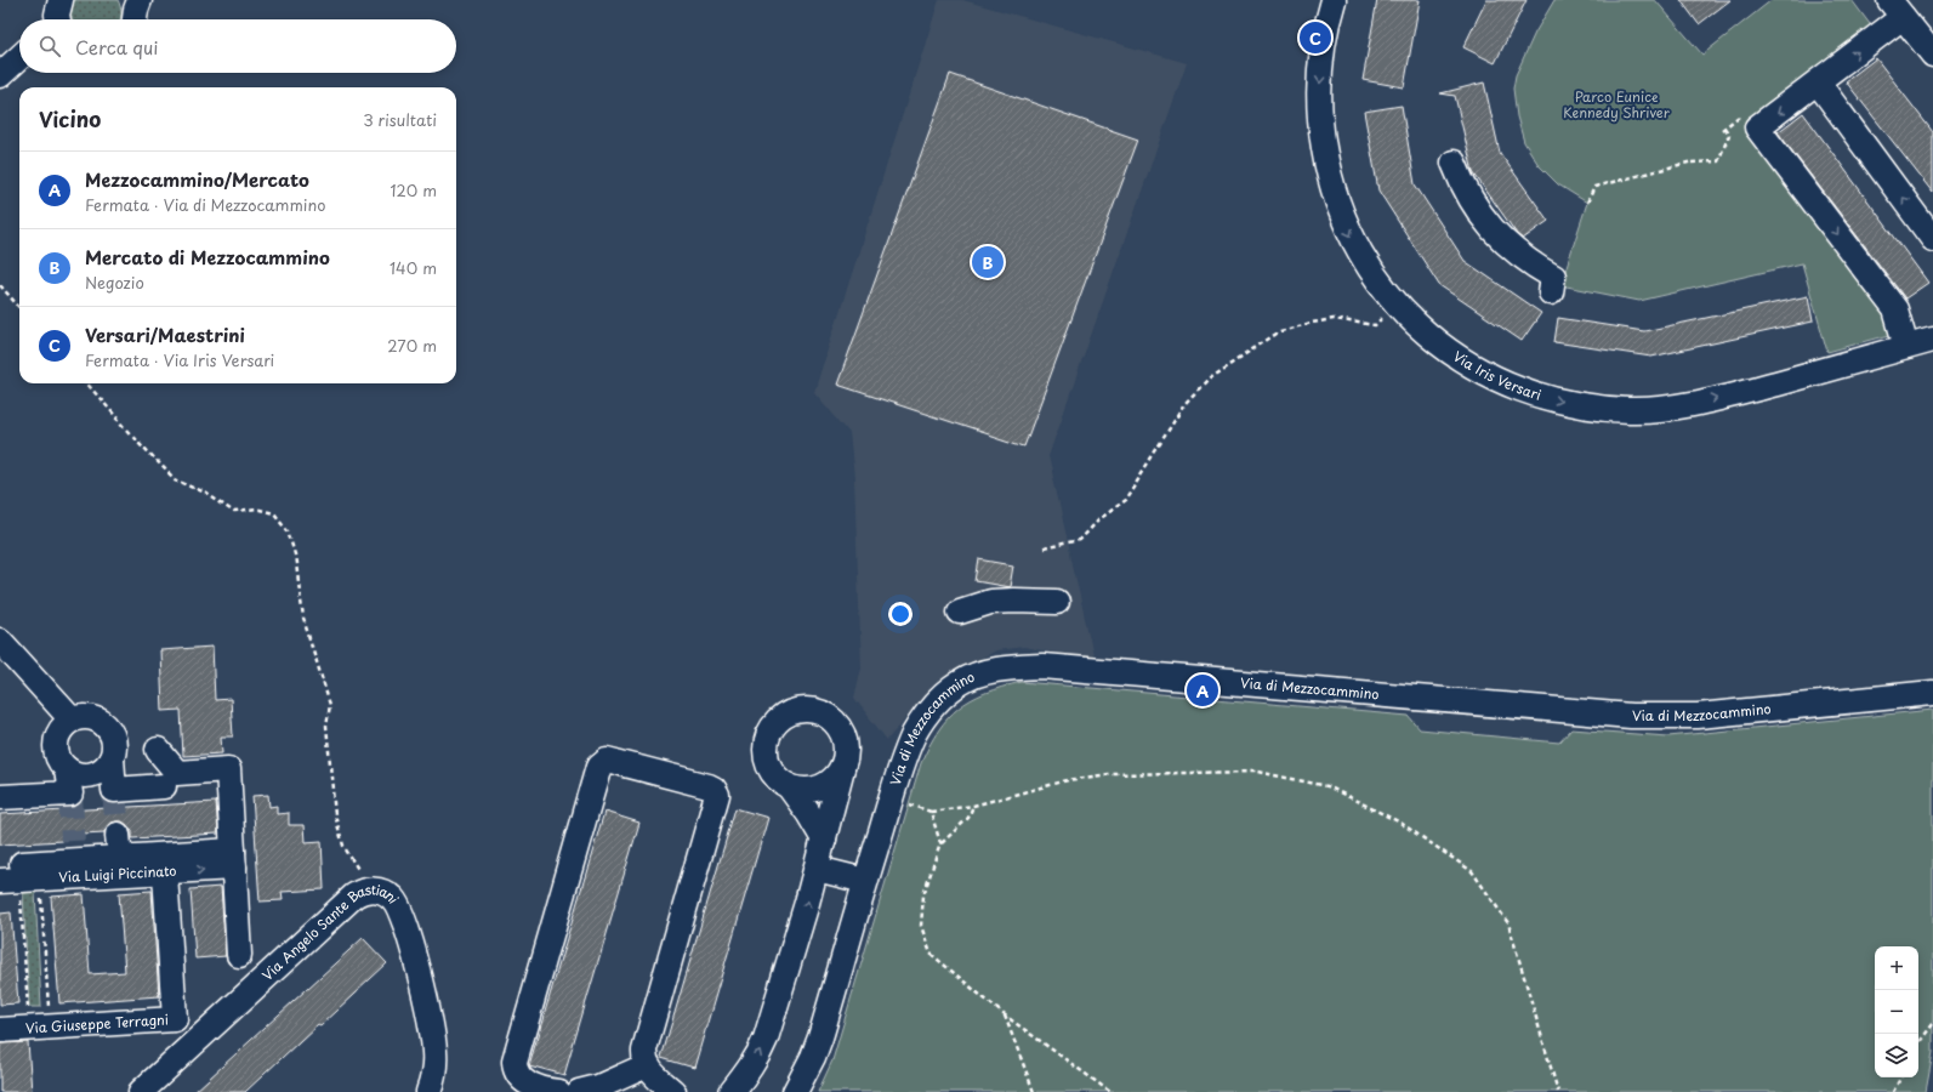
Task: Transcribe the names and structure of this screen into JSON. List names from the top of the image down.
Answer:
{
  "streets": {
    "street": [
      "Via Iris Versari",
      "Via di Mezzocammino",
      "Via Luigi Piccinato",
      "Via Angelo Sante Bastiani",
      "Via Giuseppe Terragni"
    ]
  },
  "crossings": [
    ["Via Luigi Piccinato", "Via Giuseppe Terragni"]
  ],
  "parks": ["Parco Eunice Kennedy Shriver"],
  "page": {
    "pins": ["C", "B", "A"],
    "search": "Cerca qui",
    "heading": ["Vicino", "3 risultati"],
    "list": [
      {
        "mark": "A",
        "name": "Mezzocammino/Mercato",
        "note": "Fermata · Via di Mezzocammino",
        "value": "120 m"
      },
      {
        "mark": "B",
        "name": "Mercato di Mezzocammino",
        "note": "Negozio",
        "value": "140 m"
      },
      {
        "mark": "C",
        "name": "Versari/Maestrini",
        "note": "Fermata · Via Iris Versari",
        "value": "270 m"
      }
    ],
    "map_buttons": ["+", "−"]
  }
}
